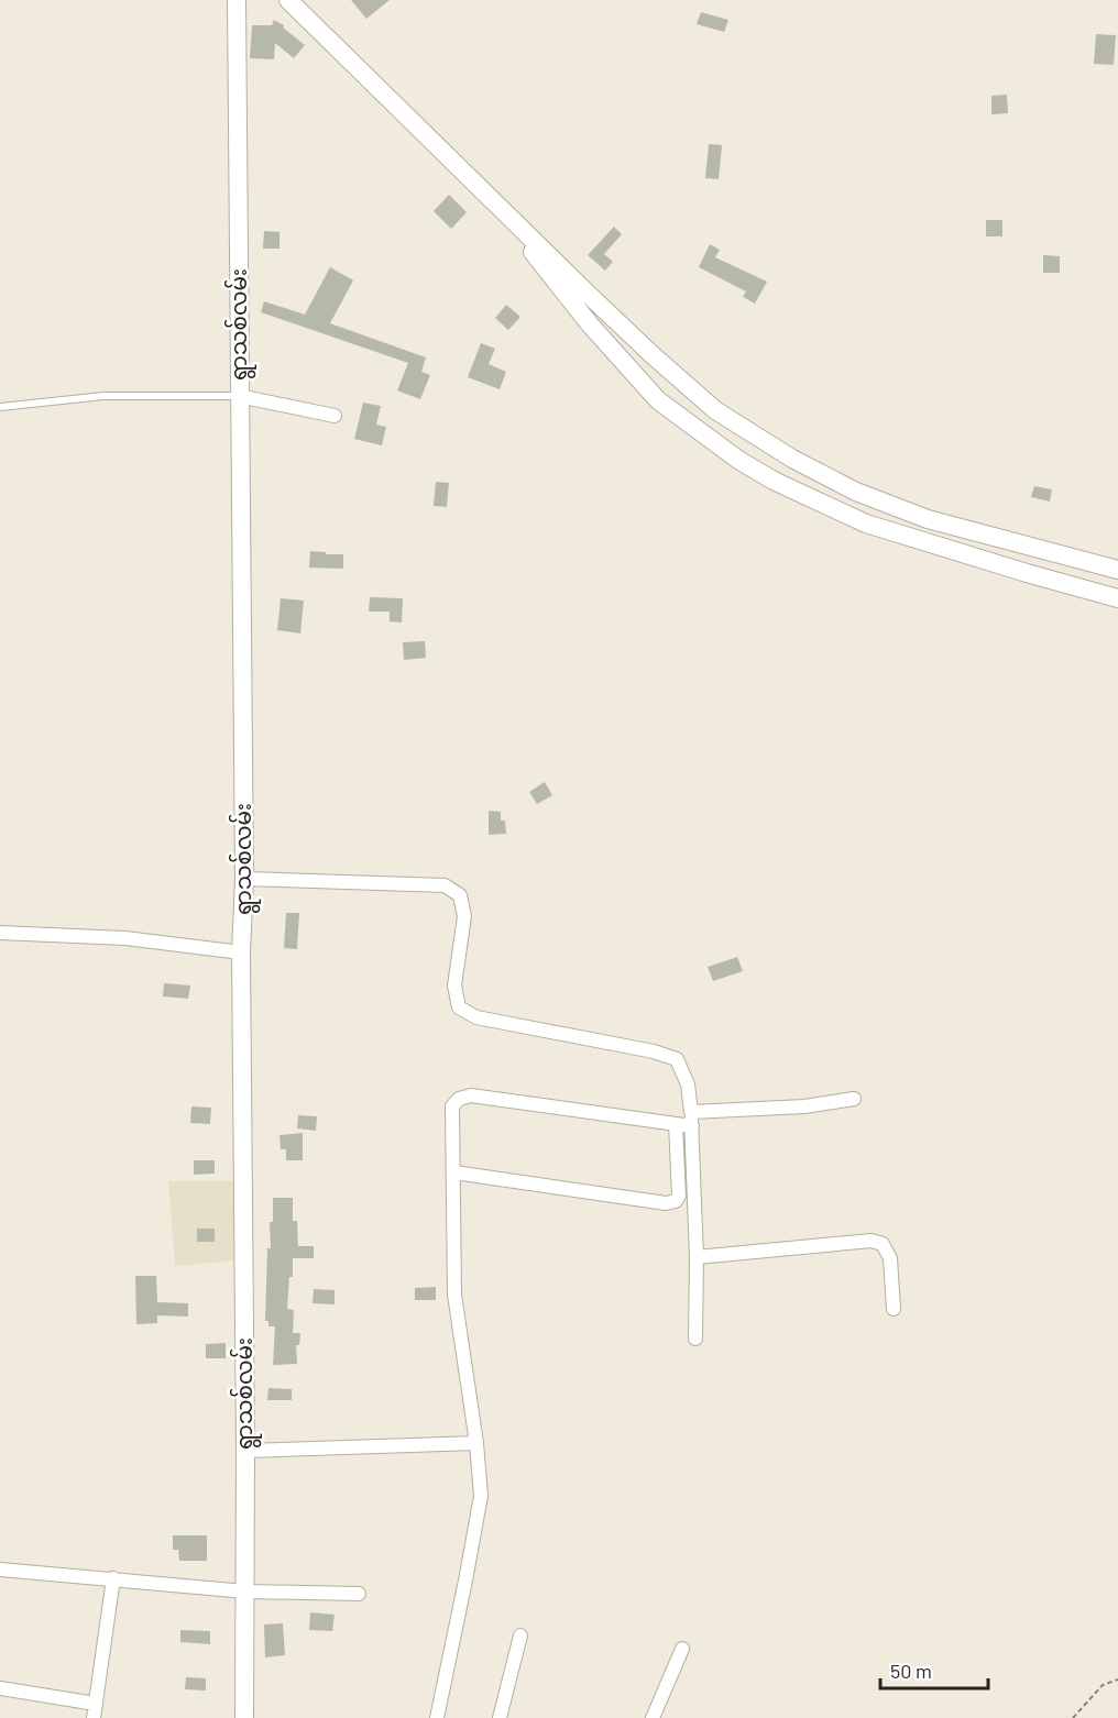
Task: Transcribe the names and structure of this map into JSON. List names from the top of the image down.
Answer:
{
  "streets": {
    "main road": ["ရွာသစ်လမ်း"]
  },
  "scale_bar": "50 m"
}
